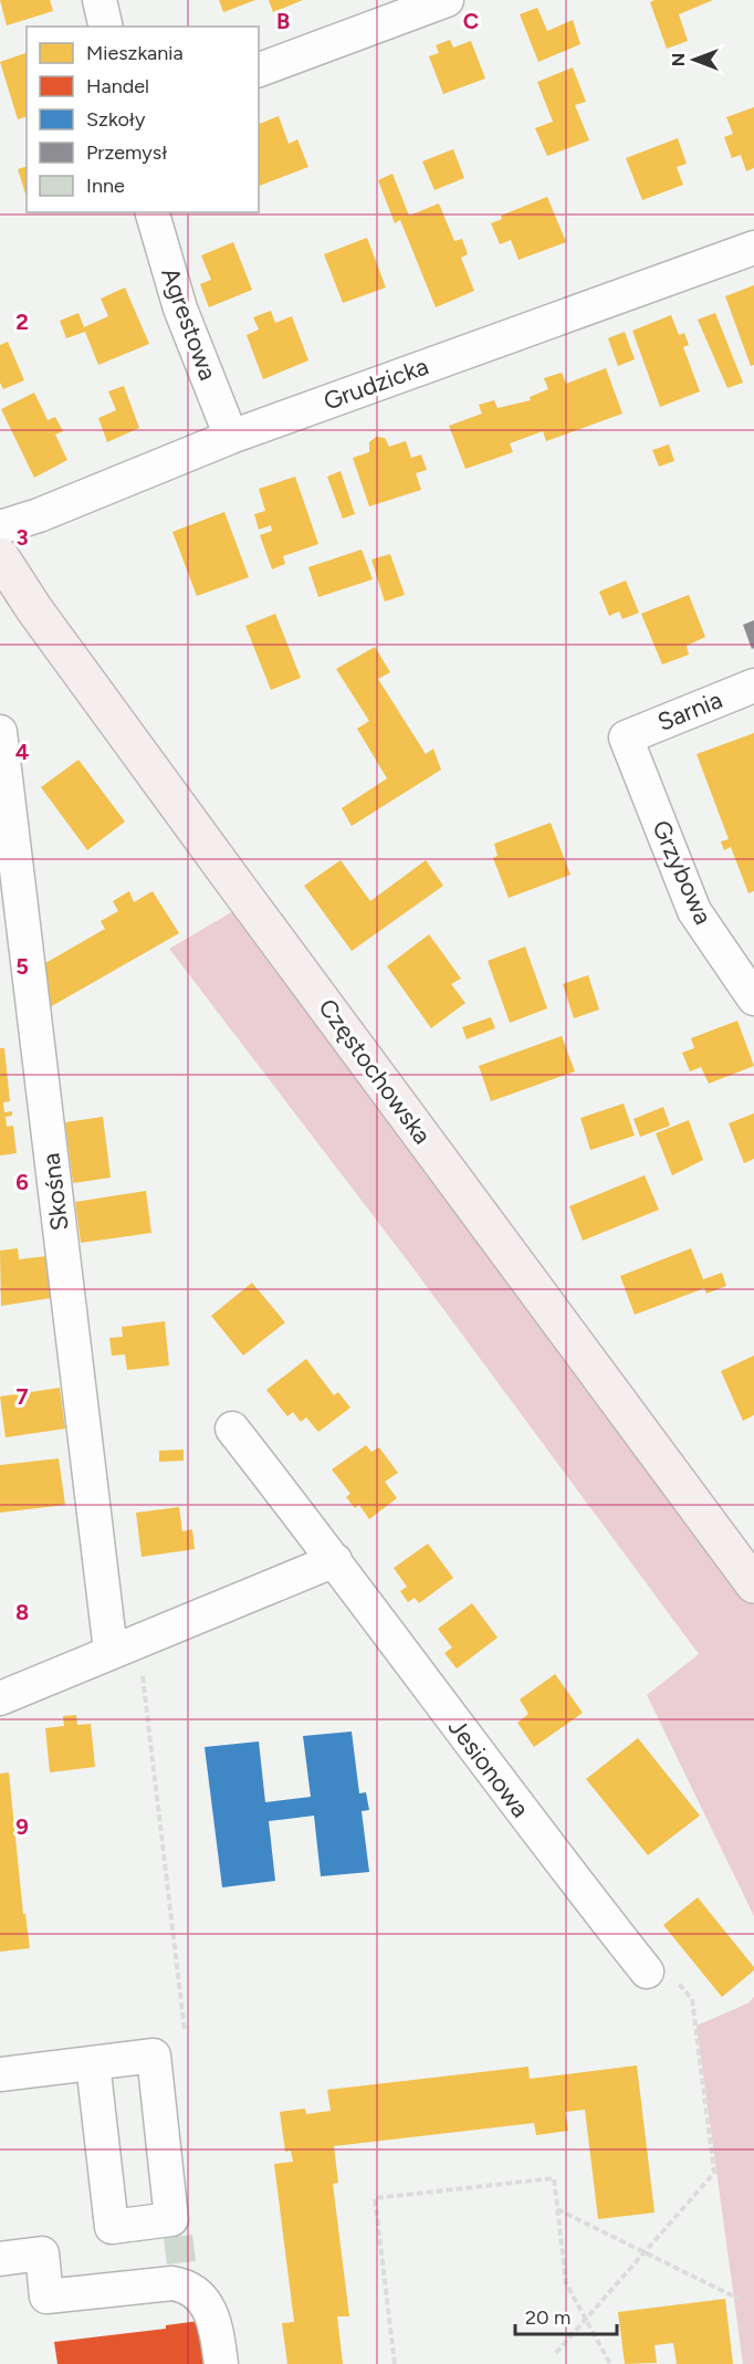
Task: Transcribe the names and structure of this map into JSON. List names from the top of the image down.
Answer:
{
  "streets": {
    "main road": ["Częstochowska"],
    "street": [
      "Agrestowa",
      "Grudzicka",
      "Sarnia",
      "Grzybowa",
      "Skośna",
      "Jesionowa"
    ]
  },
  "crossings": [
    ["Agrestowa", "Grudzicka"],
    ["Sarnia", "Grzybowa"]
  ],
  "legend": [
    "Mieszkania",
    "Handel",
    "Szkoły",
    "Przemysł",
    "Inne"
  ],
  "scale_bar": "20 m",
  "north": "left",
  "grid": {
    "columns": ["B", "C"],
    "rows": [
      "2",
      "3",
      "4",
      "5",
      "6",
      "7",
      "8",
      "9"
    ]
  }
}
